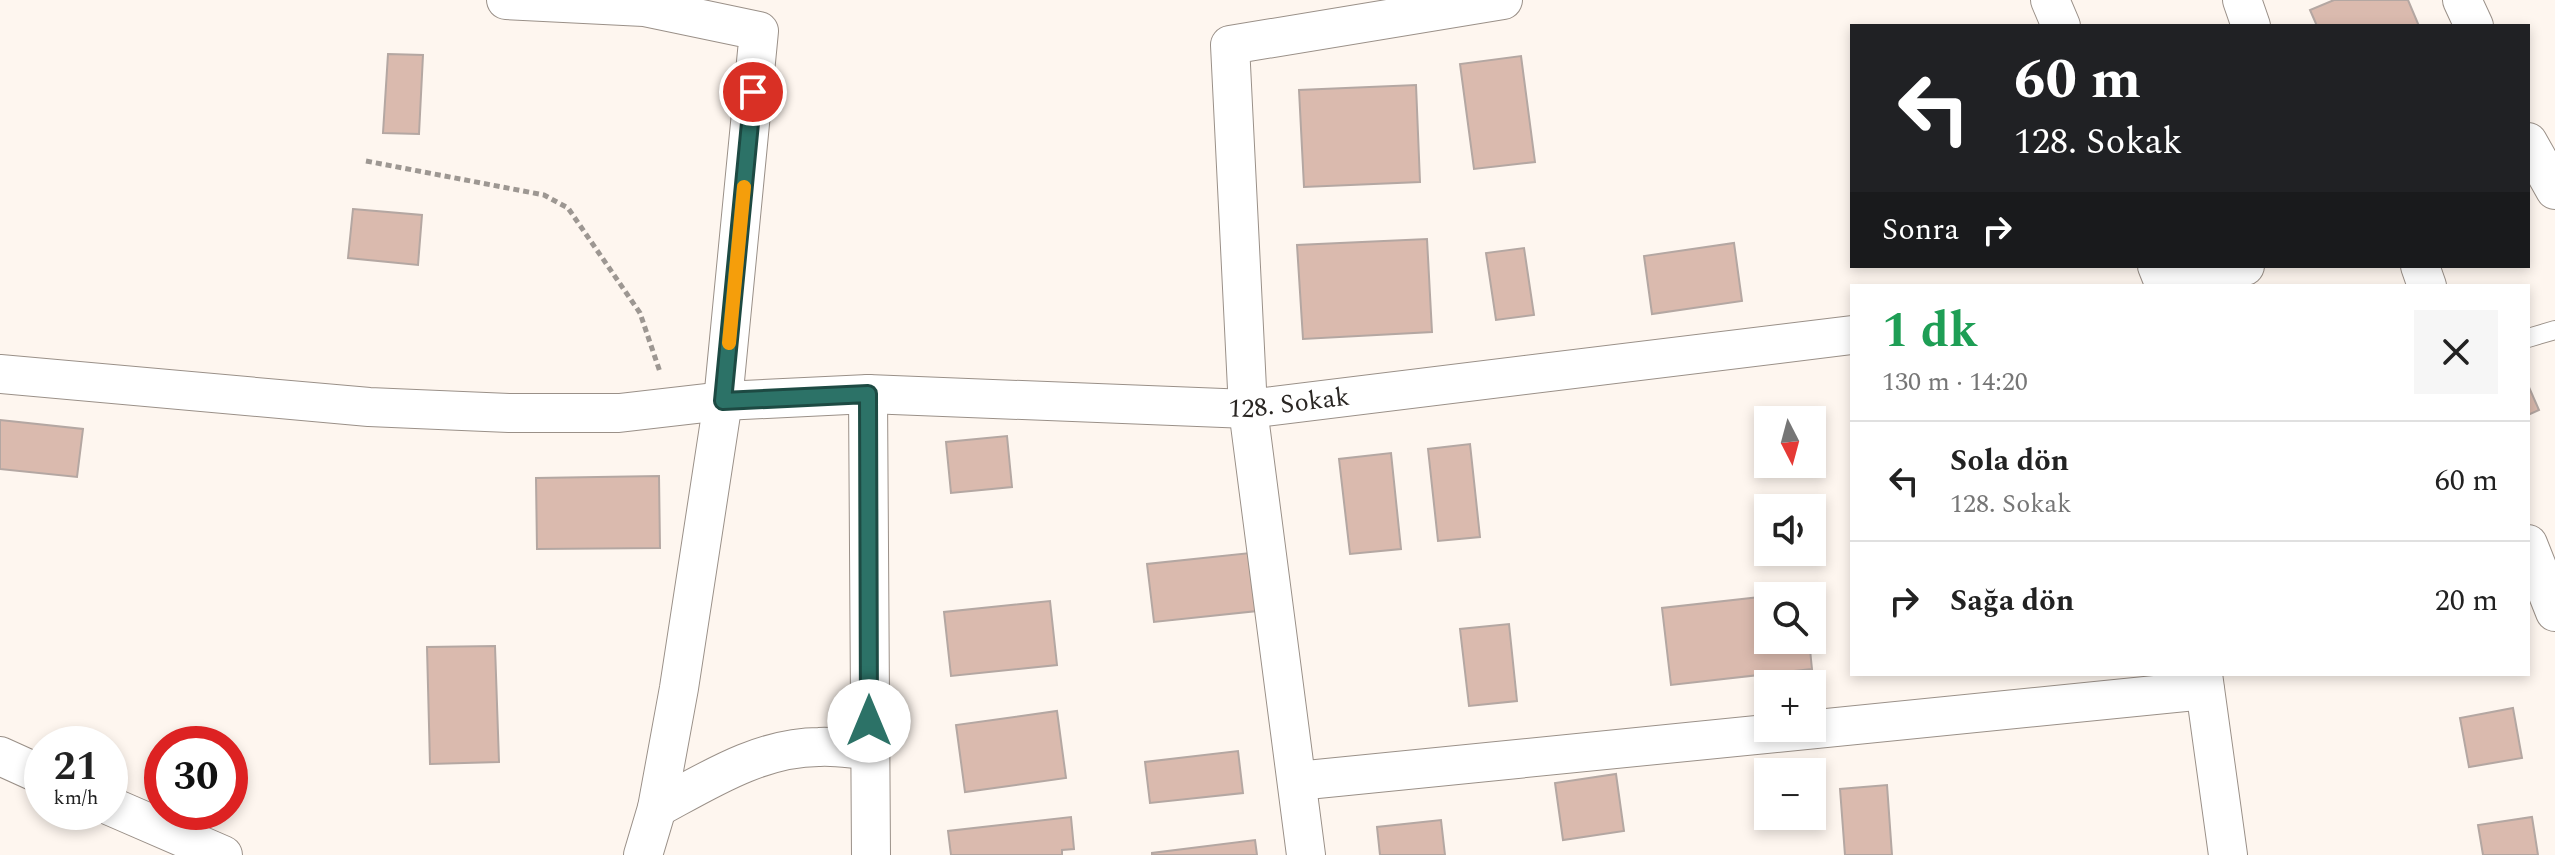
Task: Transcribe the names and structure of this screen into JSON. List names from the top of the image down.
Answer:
{
  "streets": {
    "street": ["128. Sokak"]
  },
  "north": "bottom",
  "page": {
    "turn": ["60 m", "128. Sokak"],
    "then": "Sonra",
    "heading": ["1 dk", "130 m · 14:20"],
    "map_buttons": ["+", "−"],
    "list": [
      {
        "name": "Sola dön",
        "note": "128. Sokak",
        "value": "60 m"
      },
      {
        "name": "Sağa dön",
        "value": "20 m"
      }
    ],
    "speed": "21 km/h",
    "limit": "30"
  }
}
